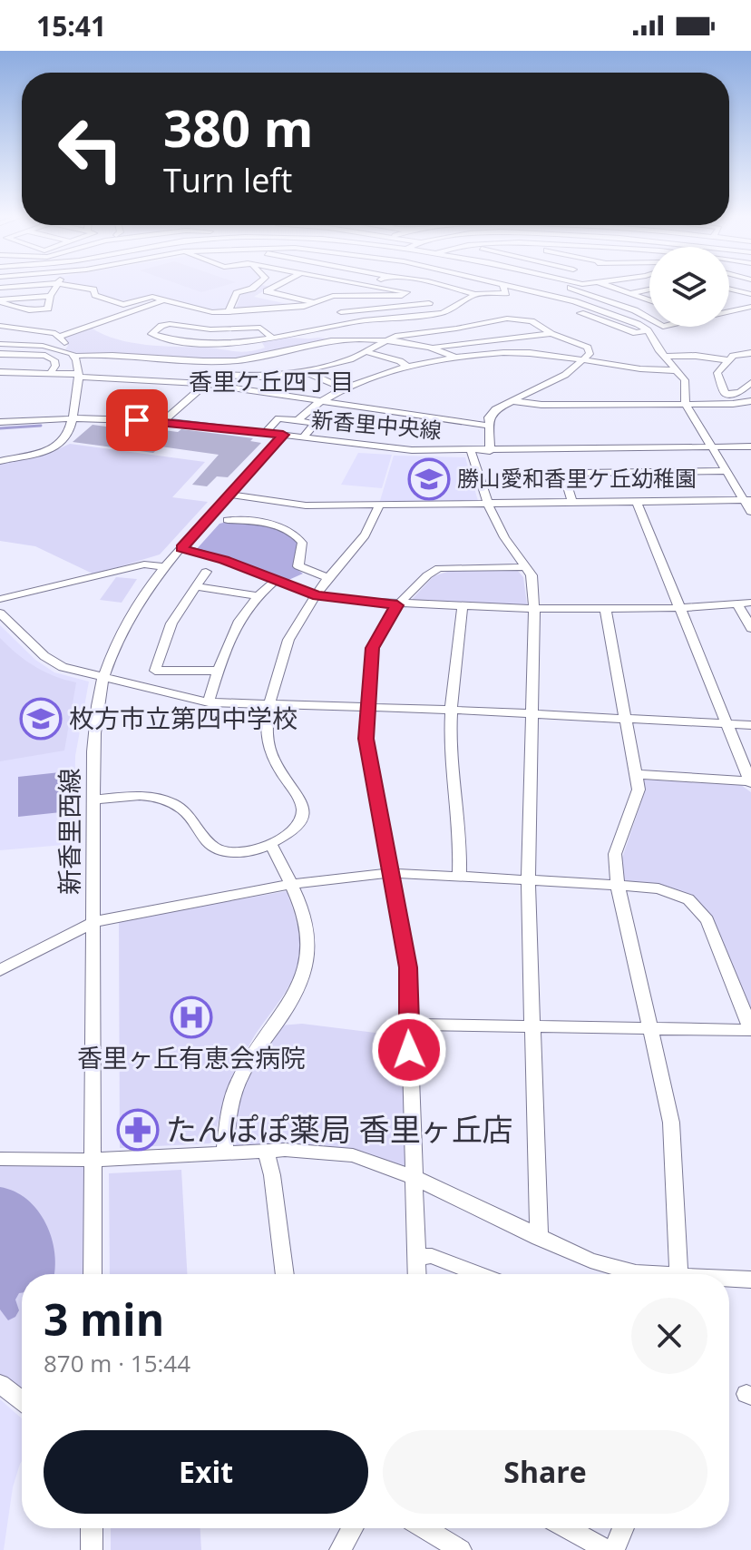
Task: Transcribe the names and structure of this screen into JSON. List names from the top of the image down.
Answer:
{
  "streets": {
    "street": ["新香里中央線", "新香里西線"]
  },
  "crossings": [
    ["新香里中央線", "新香里西線"]
  ],
  "districts": ["香里ケ丘四丁目"],
  "places": {
    "school or university": ["勝山愛和香里ケ丘幼稚園", "枚方市立第四中学校"],
    "hospital": ["香里ヶ丘有恵会病院"],
    "pharmacy": ["たんぽぽ薬局 香里ヶ丘店"]
  },
  "page": {
    "status": "15:41",
    "turn": ["380 m", "Turn left"],
    "heading": ["3 min", "870 m · 15:44"],
    "buttons": ["Exit", "Share"]
  }
}
